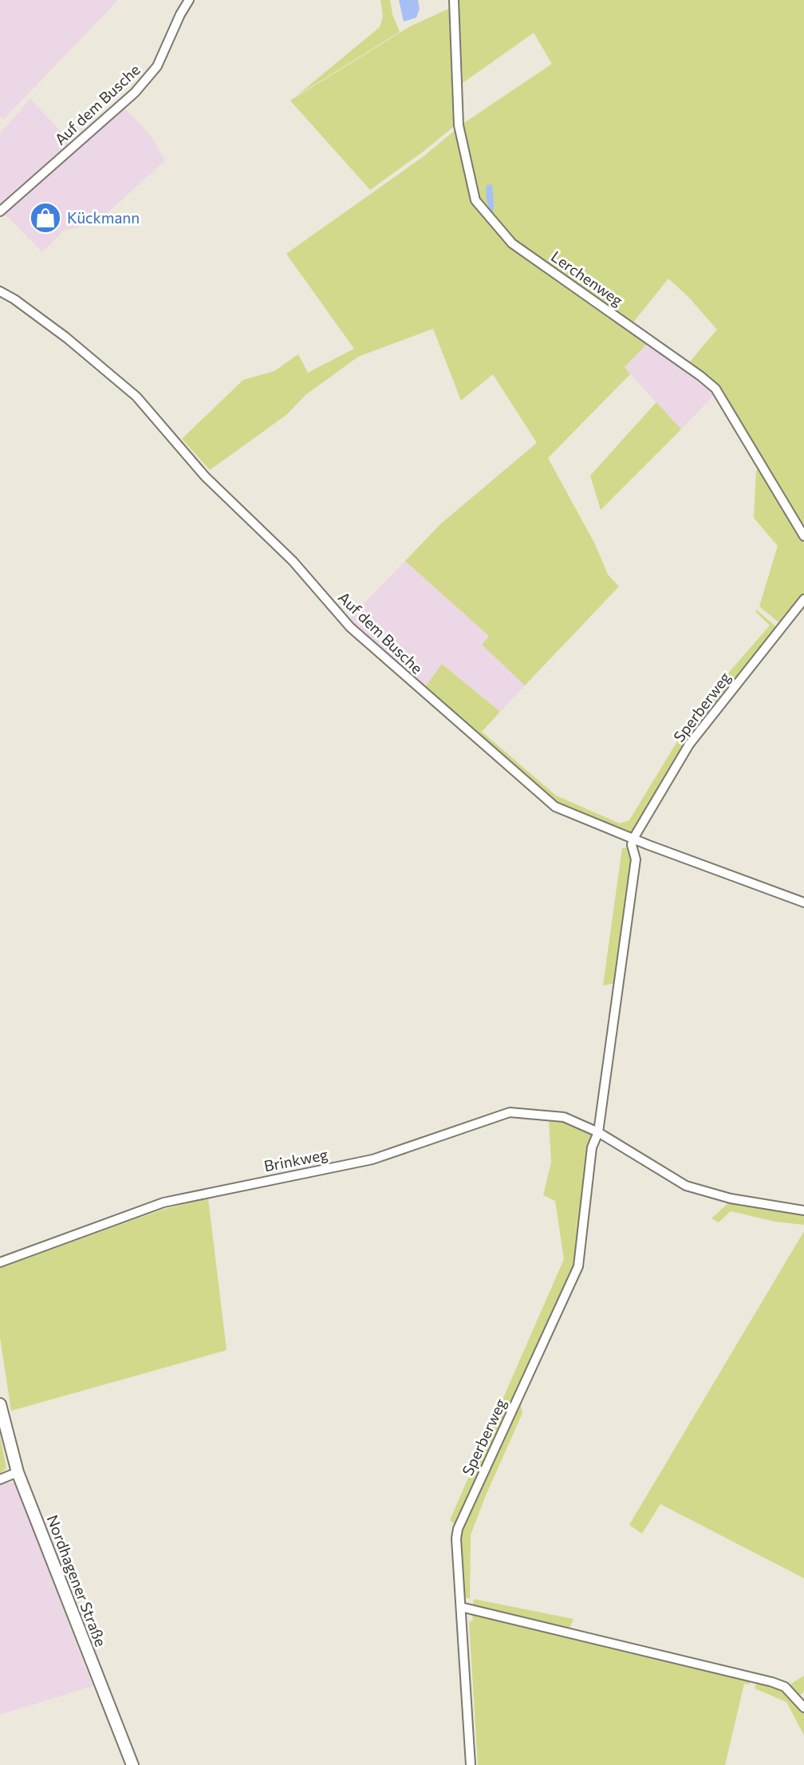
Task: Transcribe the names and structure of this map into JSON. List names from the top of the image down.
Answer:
{
  "streets": {
    "street": [
      "Auf dem Busche",
      "Lerchenweg",
      "Sperberweg",
      "Brinkweg",
      "Nordhagener Straße"
    ]
  },
  "crossings": [
    ["Auf dem Busche", "Sperberweg"],
    ["Sperberweg", "Brinkweg"]
  ],
  "places": {
    "shop": ["Kückmann"]
  }
}
